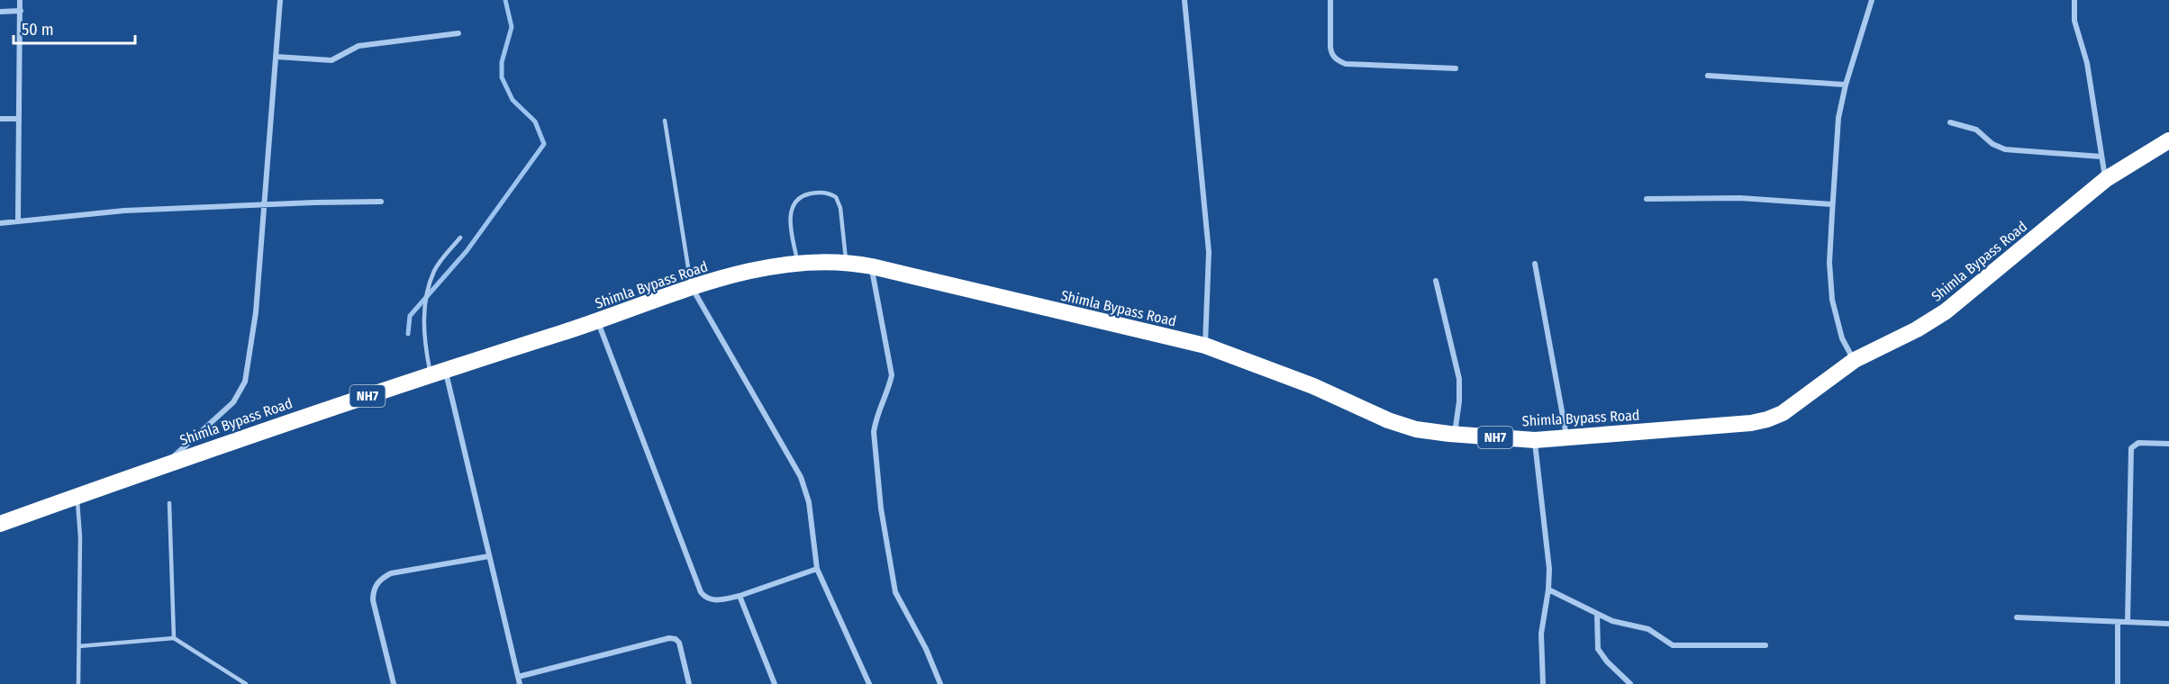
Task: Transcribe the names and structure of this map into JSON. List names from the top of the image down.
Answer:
{
  "streets": {
    "highway": ["Shimla Bypass Road", "NH7"]
  },
  "scale_bar": "50 m"
}
